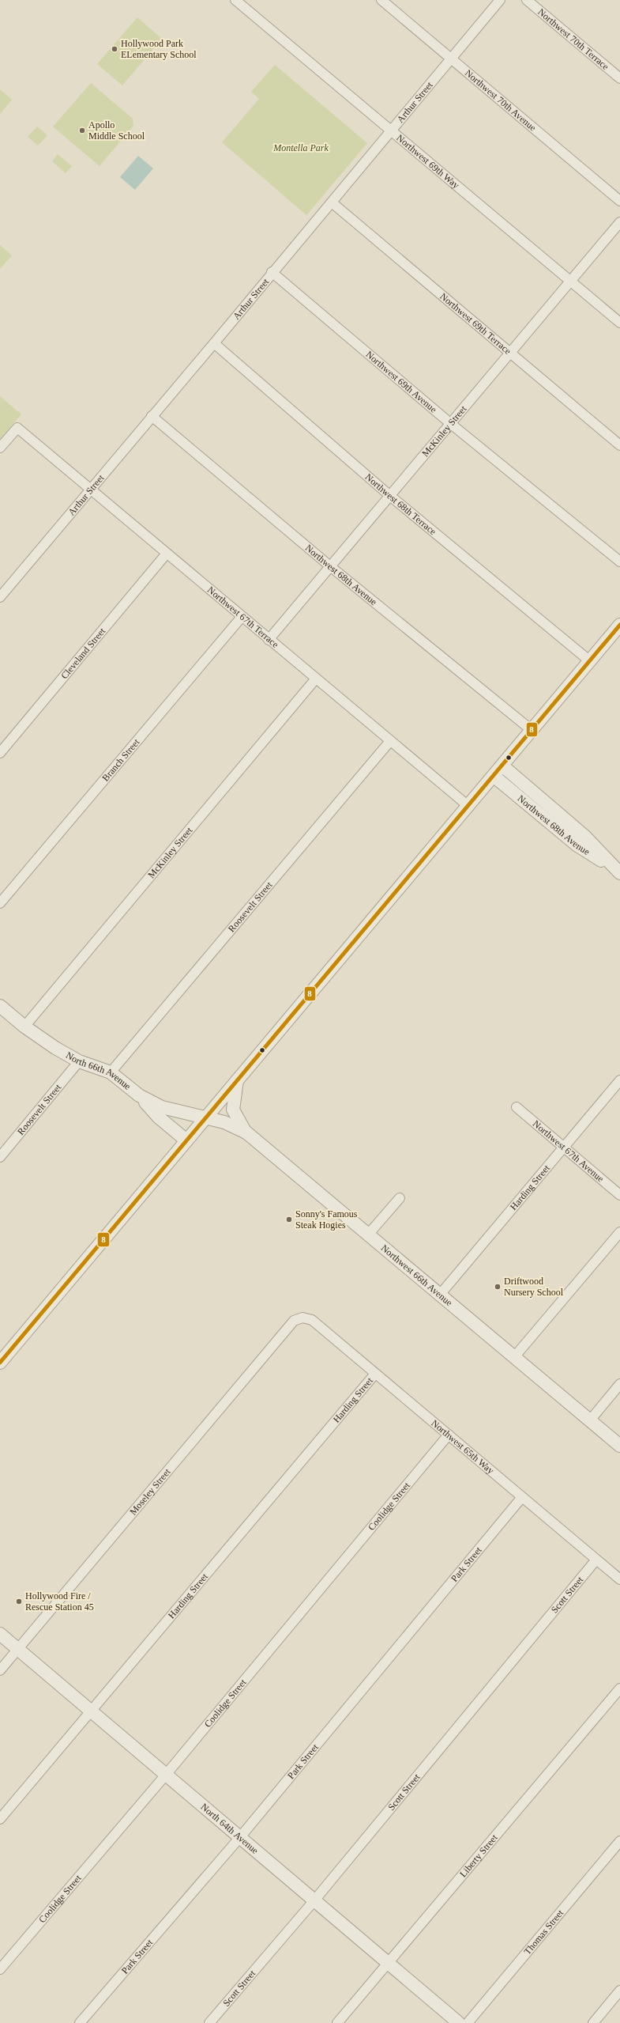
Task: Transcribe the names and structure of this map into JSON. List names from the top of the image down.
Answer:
{
  "streets": {
    "street": [
      "Northwest 70th Terrace",
      "Northwest 70th Avenue",
      "Arthur Street",
      "Northwest 69th Way",
      "Northwest 69th Terrace",
      "Northwest 69th Avenue",
      "McKinley Street",
      "Northwest 68th Terrace",
      "Northwest 68th Avenue",
      "Northwest 67th Terrace",
      "Cleveland Street",
      "Branch Street",
      "Roosevelt Street",
      "North 66th Avenue",
      "Northwest 67th Avenue",
      "Harding Street",
      "Northwest 66th Avenue",
      "Northwest 65th Way",
      "Moseley Street",
      "Coolidge Street",
      "Park Street",
      "Scott Street",
      "North 64th Avenue",
      "Liberty Street",
      "Thomas Street"
    ]
  },
  "crossings": [
    ["Northwest 70th Avenue", "Arthur Street"],
    ["Arthur Street", "Northwest 69th Way"],
    ["Arthur Street", "Northwest 69th Terrace"],
    ["Arthur Street", "Northwest 69th Avenue"],
    ["Arthur Street", "Northwest 68th Terrace"],
    ["Arthur Street", "Northwest 68th Avenue"],
    ["Arthur Street", "Northwest 67th Terrace"],
    ["Northwest 69th Way", "McKinley Street"],
    ["Northwest 69th Terrace", "McKinley Street"],
    ["Northwest 69th Avenue", "McKinley Street"],
    ["McKinley Street", "Northwest 68th Terrace"],
    ["McKinley Street", "Northwest 68th Avenue"],
    ["McKinley Street", "Northwest 67th Terrace"],
    ["McKinley Street", "North 66th Avenue"],
    ["Northwest 67th Terrace", "Cleveland Street"],
    ["Northwest 67th Terrace", "Branch Street"],
    ["Northwest 67th Terrace", "Roosevelt Street"],
    ["Roosevelt Street", "North 66th Avenue"],
    ["North 66th Avenue", "Northwest 66th Avenue"],
    ["Northwest 67th Avenue", "Harding Street"],
    ["Harding Street", "Northwest 66th Avenue"],
    ["Harding Street", "Northwest 65th Way"],
    ["Harding Street", "North 64th Avenue"],
    ["Northwest 65th Way", "Moseley Street"],
    ["Northwest 65th Way", "Coolidge Street"],
    ["Northwest 65th Way", "Park Street"],
    ["Northwest 65th Way", "Scott Street"],
    ["Moseley Street", "North 64th Avenue"],
    ["Coolidge Street", "North 64th Avenue"],
    ["Park Street", "North 64th Avenue"],
    ["Scott Street", "North 64th Avenue"],
    ["North 64th Avenue", "Liberty Street"]
  ],
  "parks": ["Montella Park"],
  "places": [
    "Hollywood Park ELementary School",
    "Apollo Middle School",
    "Sonny's Famous Steak Hogies",
    "Driftwood Nursery School",
    "Hollywood Fire / Rescue Station 45"
  ],
  "lines": ["transit line 8"]
}
